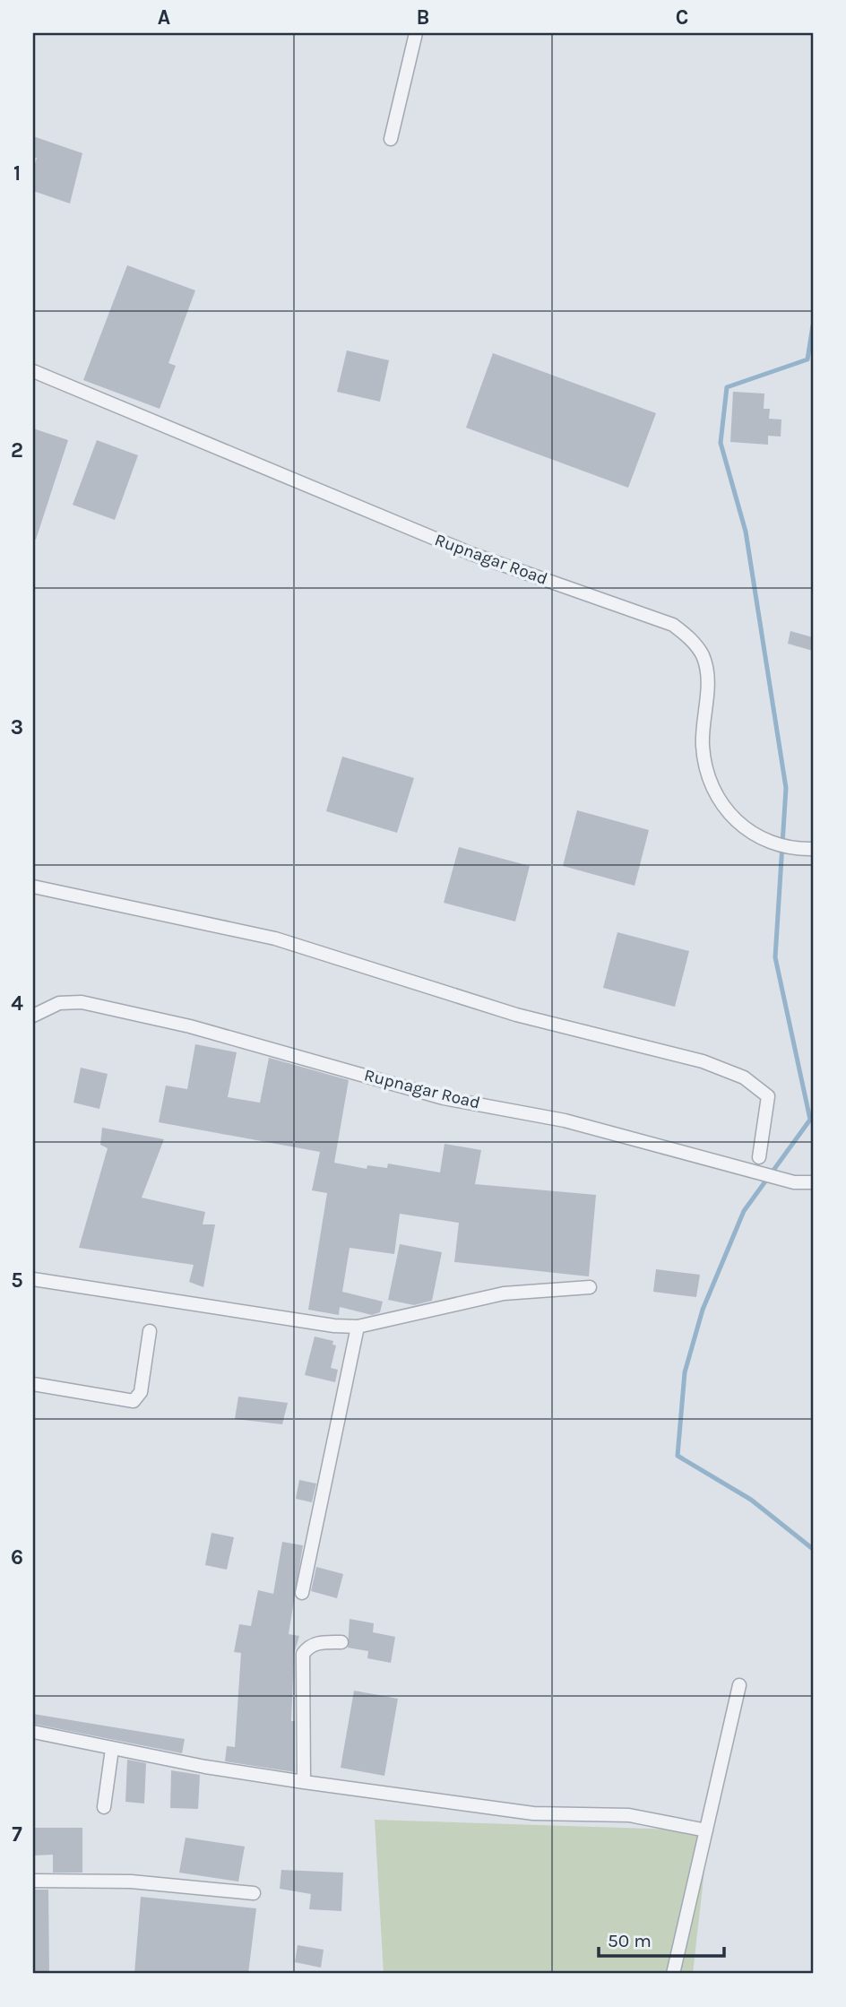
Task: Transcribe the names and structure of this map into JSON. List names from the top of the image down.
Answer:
{
  "streets": {
    "street": ["Rupnagar Road"]
  },
  "scale_bar": "50 m",
  "grid": {
    "columns": ["A", "B", "C"],
    "rows": [
      "1",
      "2",
      "3",
      "4",
      "5",
      "6",
      "7"
    ]
  }
}
